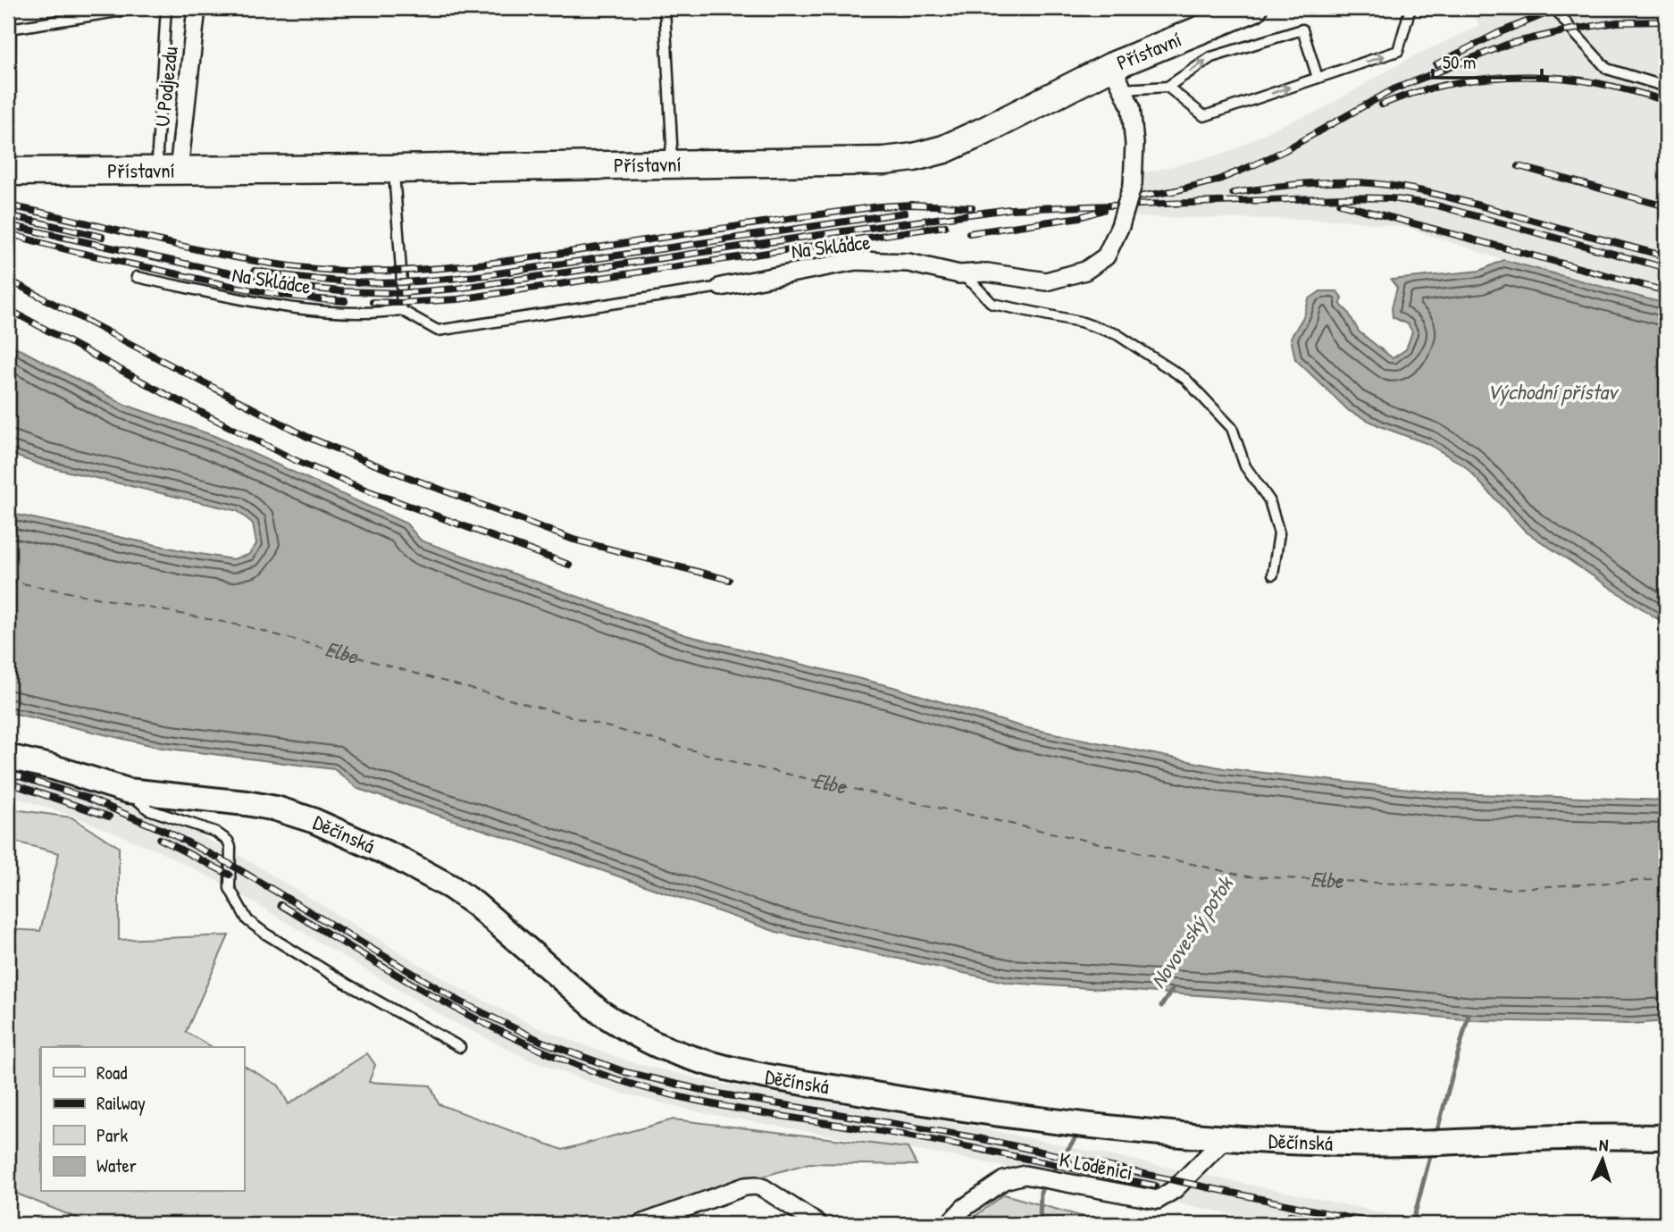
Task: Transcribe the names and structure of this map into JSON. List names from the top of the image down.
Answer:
{
  "streets": {
    "main road": ["Přístavní", "Děčínská"],
    "street": ["U Podjezdu", "Na Skládce", "K Loděnici"]
  },
  "crossings": [
    ["Přístavní", "U Podjezdu"],
    ["Přístavní", "Na Skládce"],
    ["Děčínská", "K Loděnici"]
  ],
  "water": ["Východní přístav", "Elbe", "Novoveský potok"],
  "legend": [
    "Road",
    "Railway",
    "Park",
    "Water"
  ],
  "scale_bar": "50 m",
  "north": "top"
}
